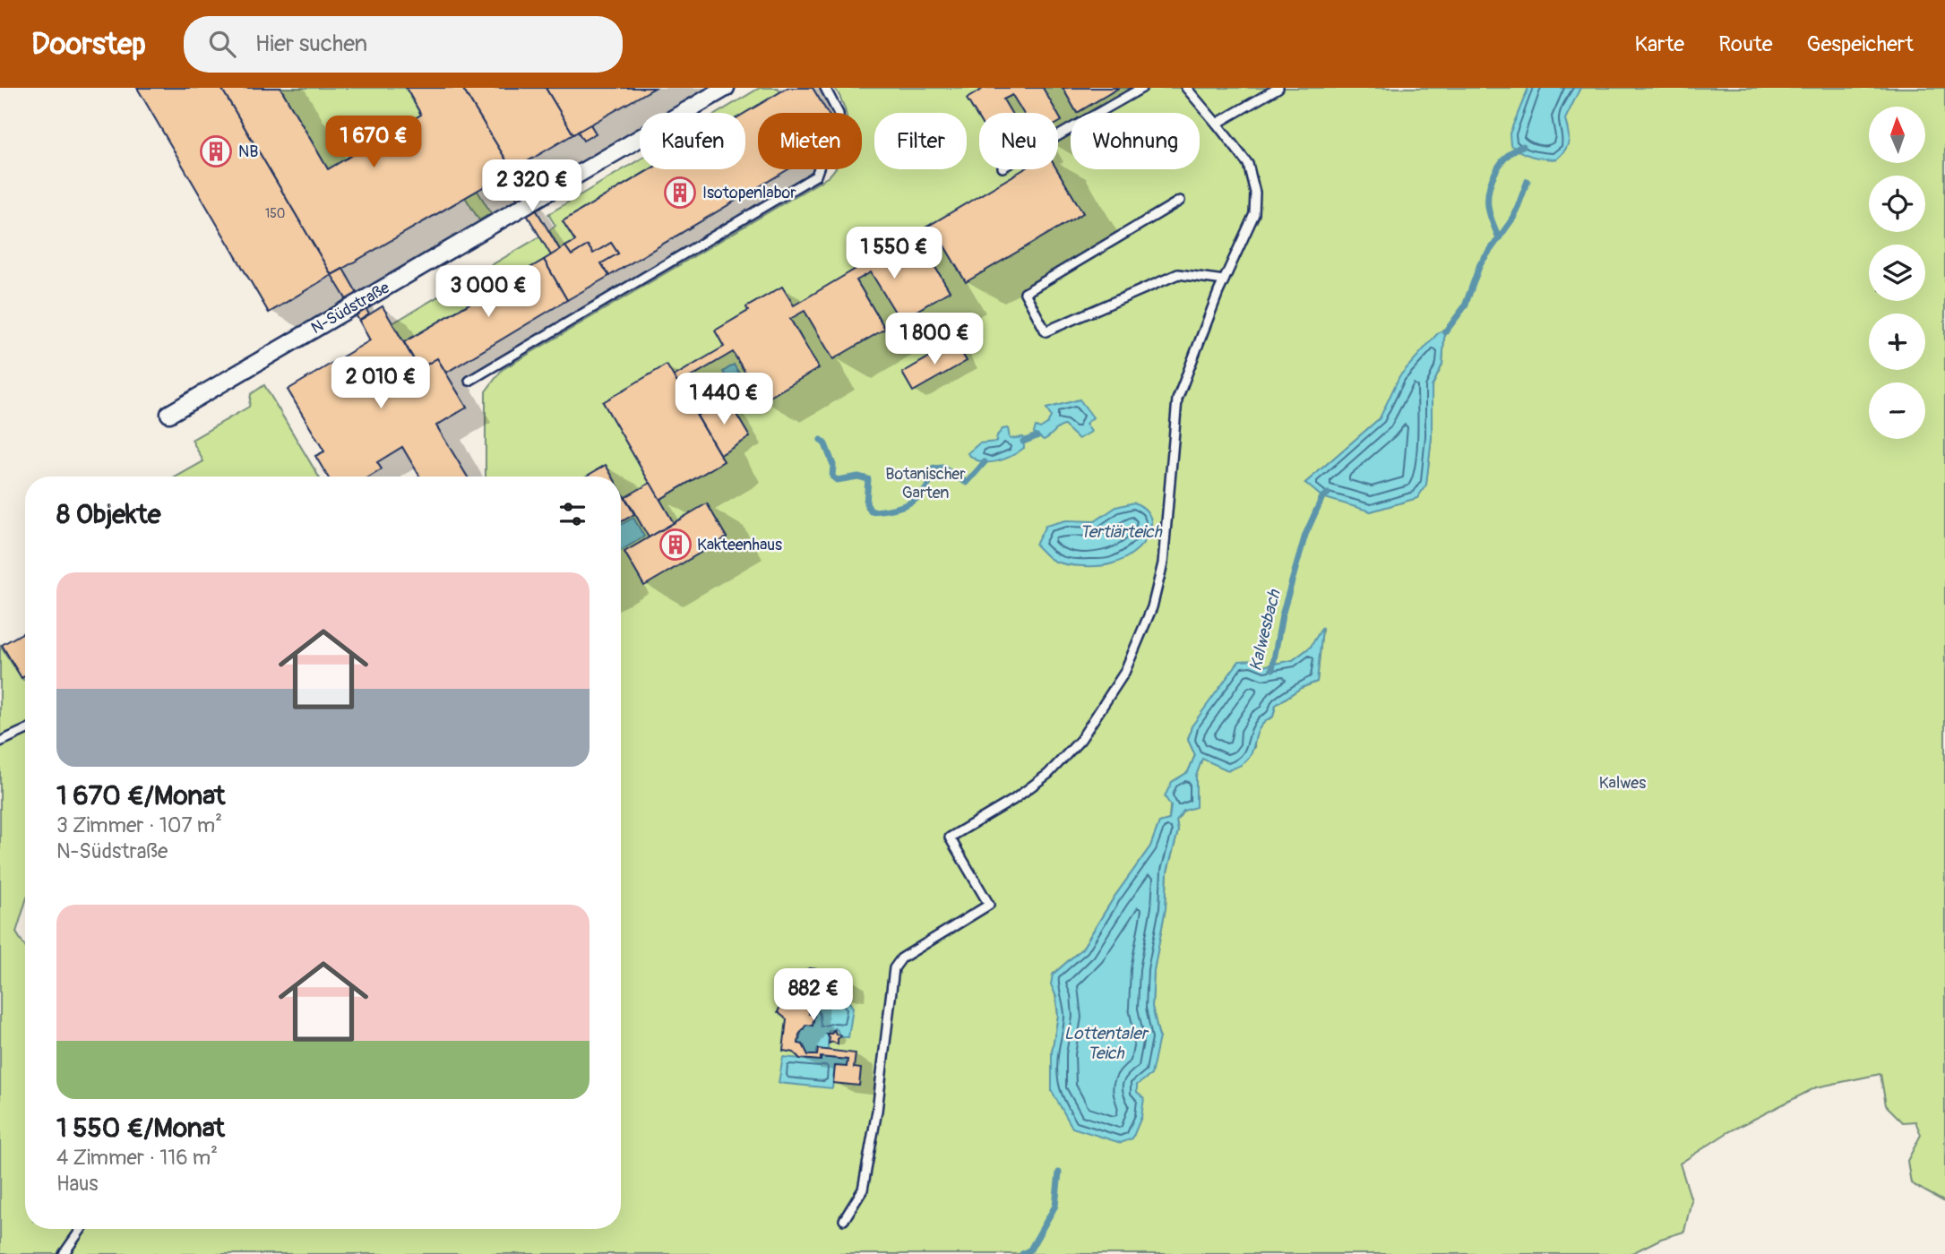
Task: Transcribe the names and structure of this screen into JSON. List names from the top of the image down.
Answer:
{
  "streets": {
    "street": ["N-Südstraße"]
  },
  "water": ["Tertiärteich", "Kalwesbach", "Lottentaler Teich"],
  "parks": ["Botanischer Garten", "Kalwes"],
  "places": {
    "building": ["NB", "Isotopenlabor", "Kakteenhaus"]
  },
  "house_numbers": ["150"],
  "north": "top",
  "page": {
    "header": "Doorstep",
    "search": "Hier suchen",
    "nav": ["Karte", "Route", "Gespeichert"],
    "map_buttons": ["+", "−"],
    "chip": [
      "Kaufen",
      "Mieten",
      "Filter",
      "Neu",
      "Wohnung"
    ],
    "price": [
      "1 670 €",
      "2 320 €",
      "1 550 €",
      "3 000 €",
      "1 800 €",
      "2 010 €",
      "1 440 €",
      "882 €"
    ],
    "heading": "8 Objekte",
    "list": [
      {
        "name": "1 670 €/Monat",
        "note": "3 Zimmer · 107 m² · N-Südstraße"
      },
      {
        "name": "1 550 €/Monat",
        "note": "4 Zimmer · 116 m² · Haus"
      }
    ]
  }
}
